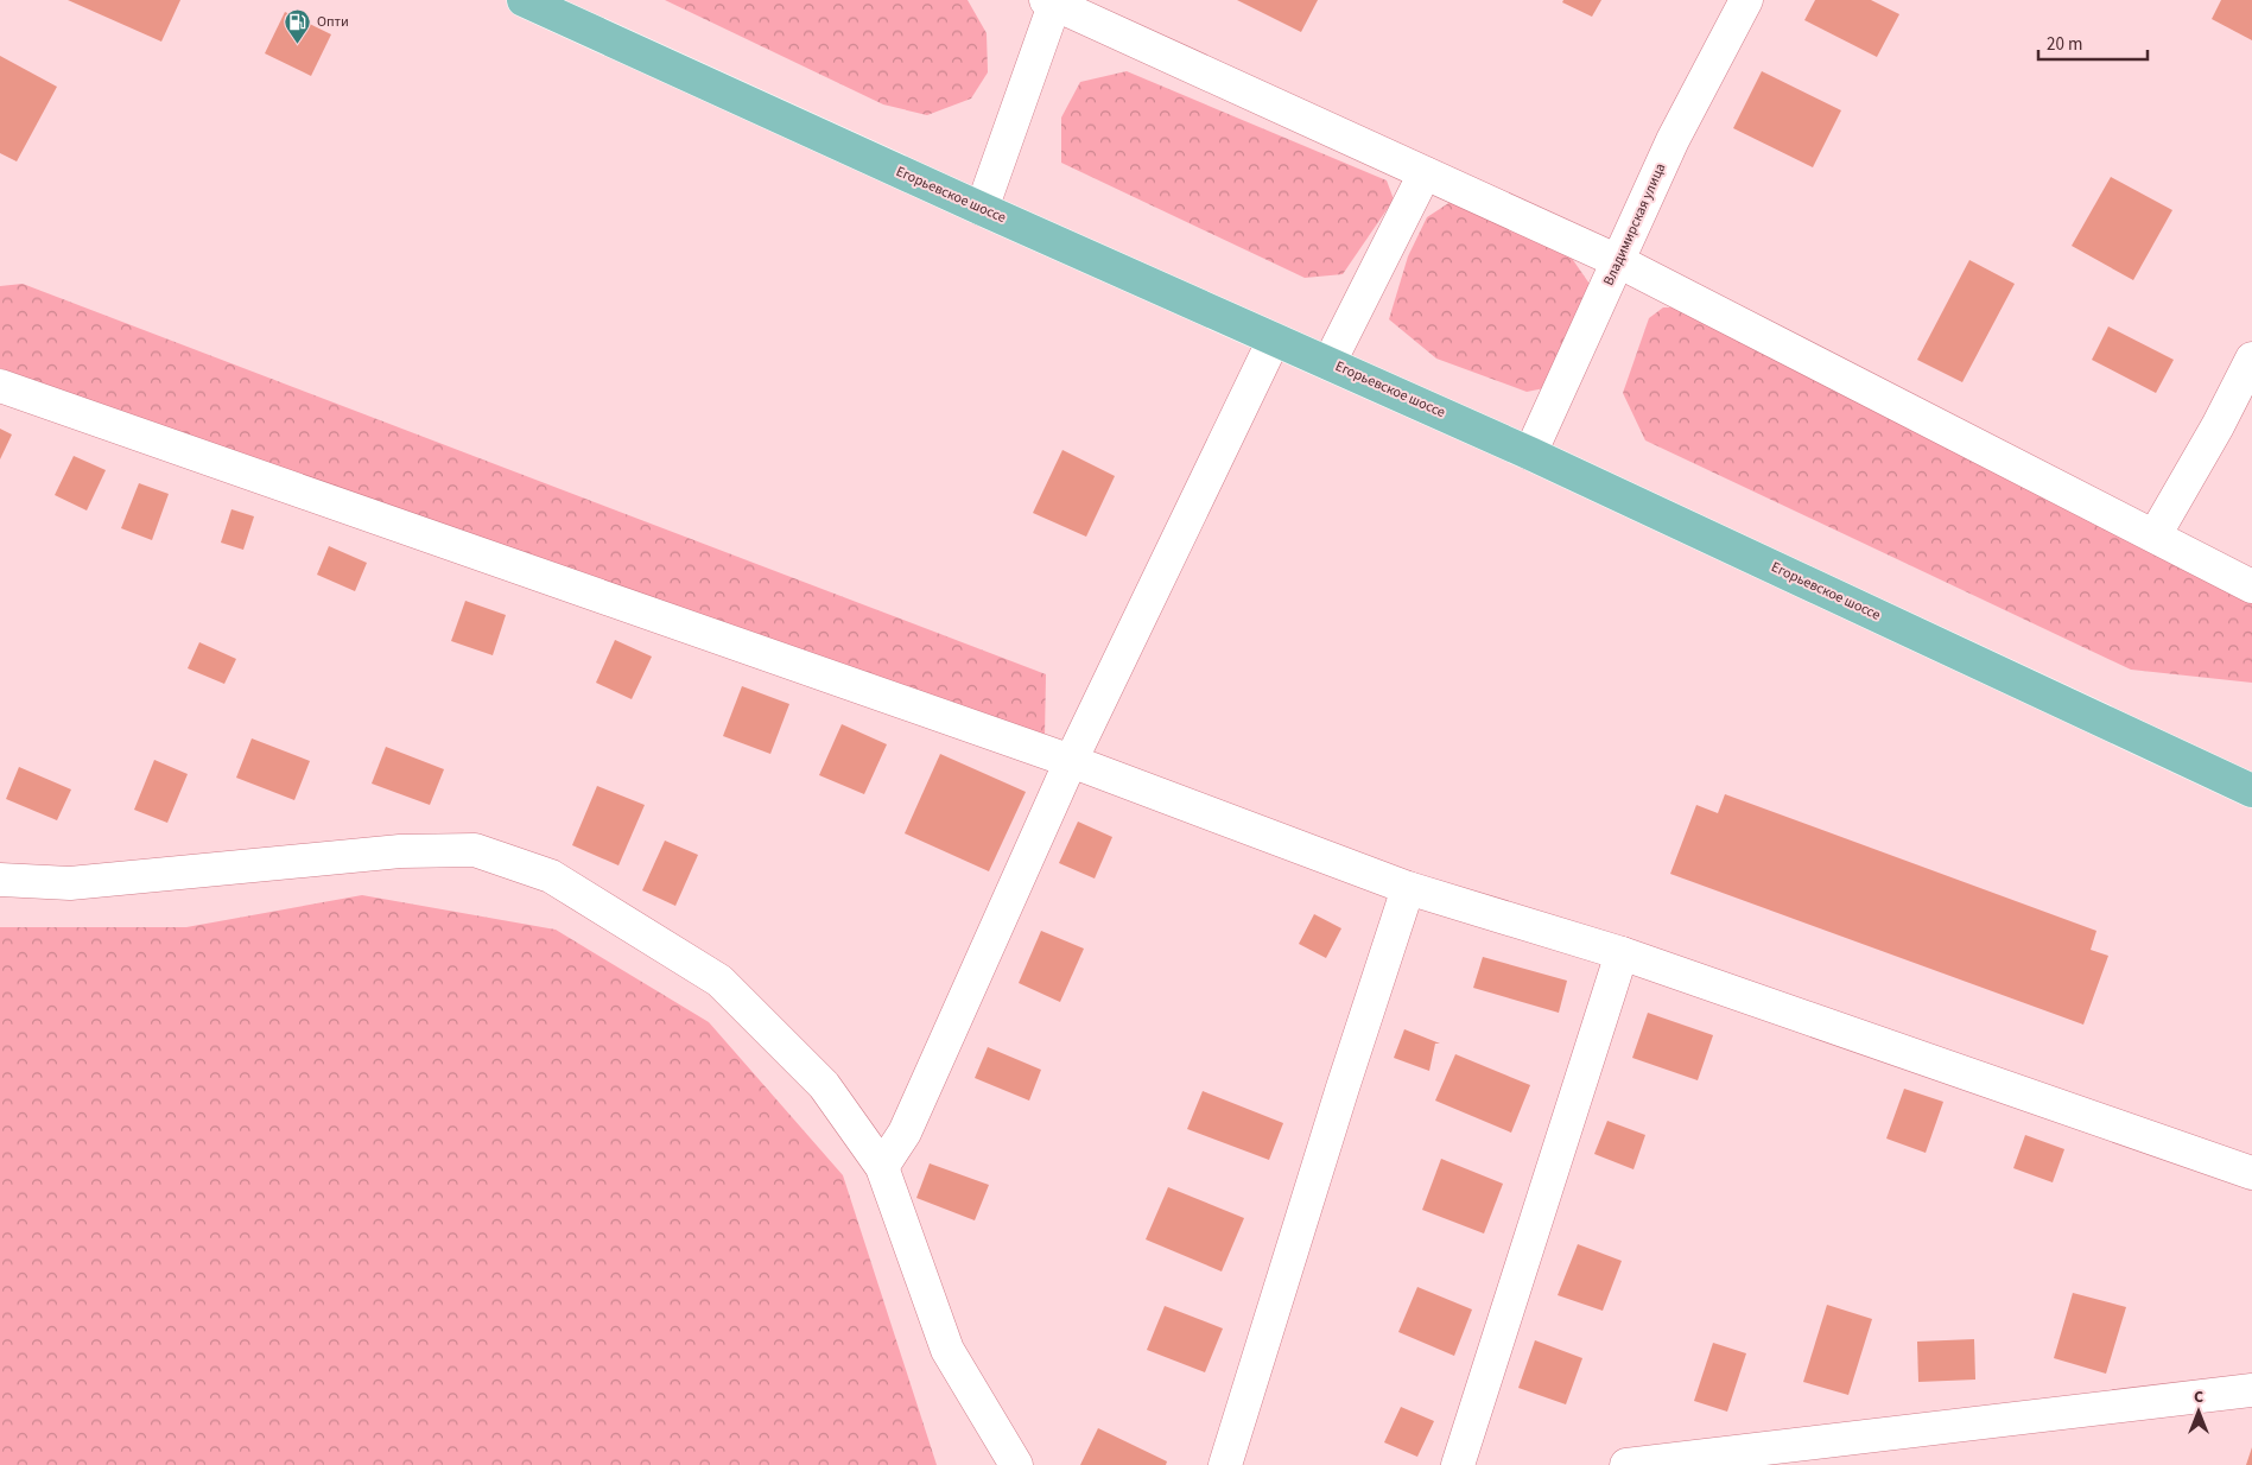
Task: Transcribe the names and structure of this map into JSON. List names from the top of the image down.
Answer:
{
  "streets": {
    "main road": ["Егорьевское шоссе"],
    "street": ["Владимирская улица"]
  },
  "crossings": [
    ["Егорьевское шоссе", "Владимирская улица"]
  ],
  "places": {
    "fuel station": ["Опти"]
  },
  "scale_bar": "20 m",
  "north": "top"
}
